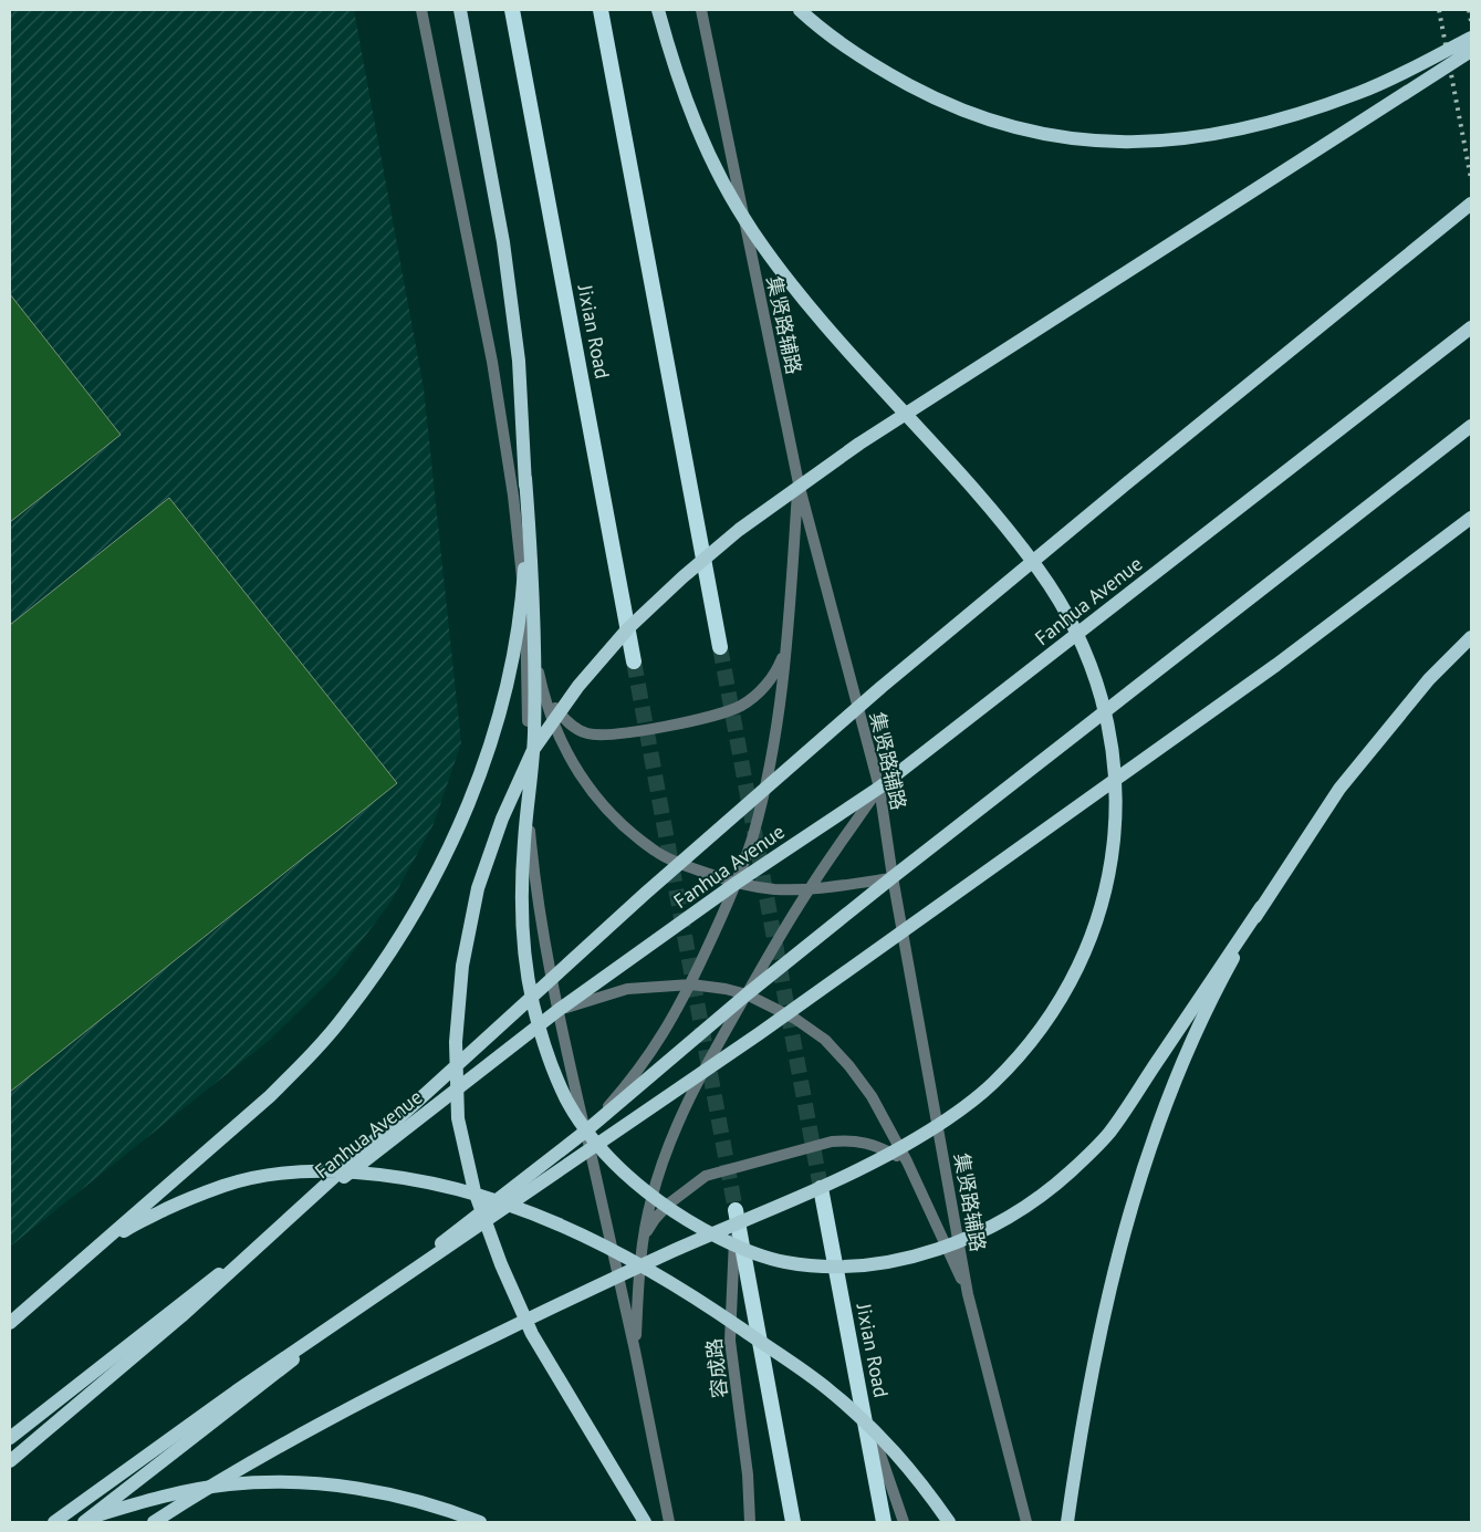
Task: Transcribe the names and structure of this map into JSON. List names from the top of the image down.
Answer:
{
  "streets": {
    "highway": ["Jixian Road"],
    "main road": ["Fanhua Avenue"],
    "street": ["集贤路辅路", "容成路"]
  },
  "crossings": [
    ["集贤路辅路", "Fanhua Avenue"]
  ]
}
